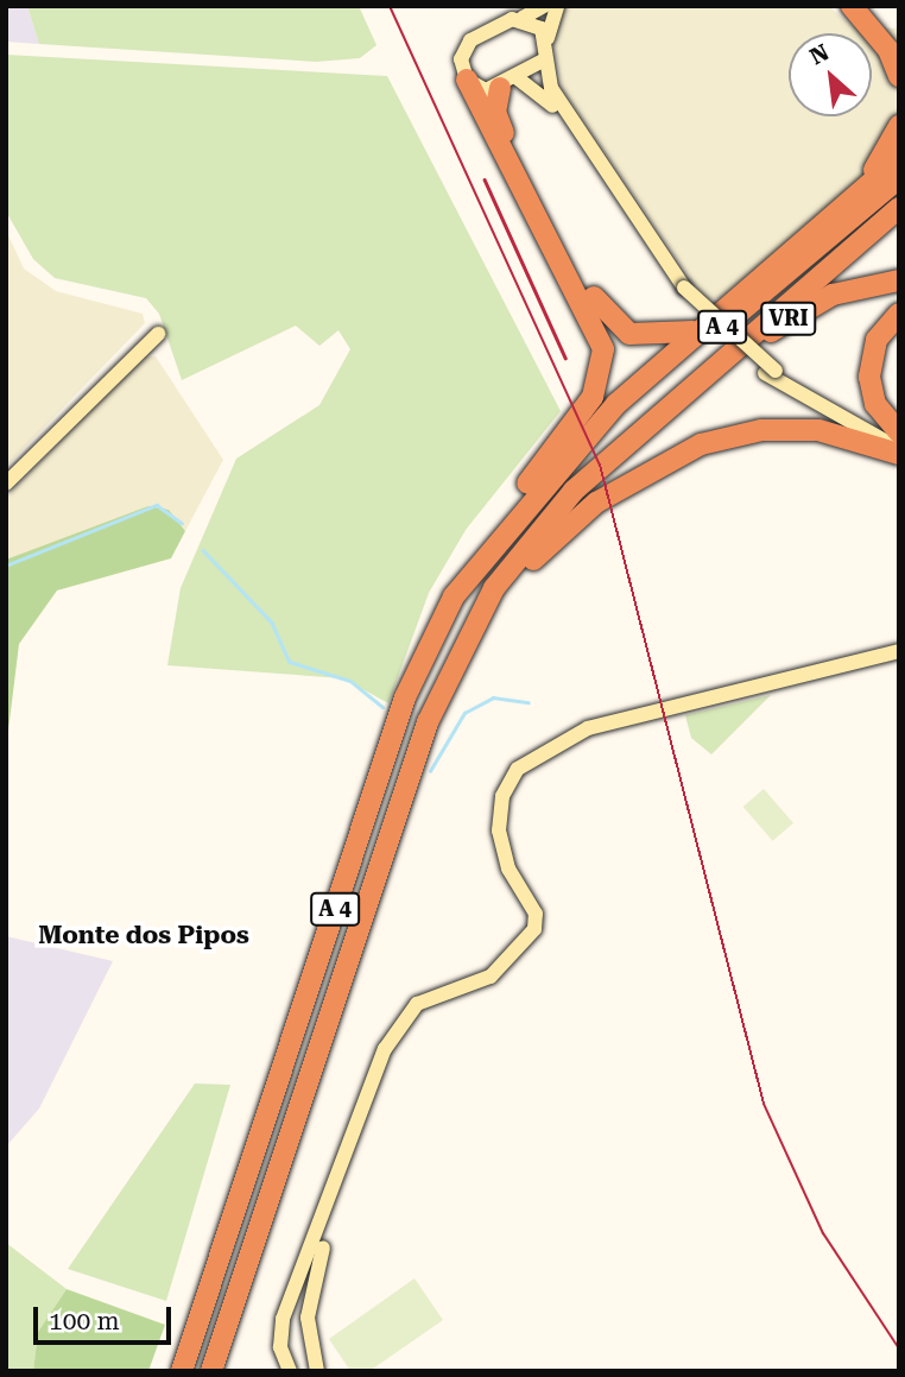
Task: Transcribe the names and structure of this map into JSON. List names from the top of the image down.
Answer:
{
  "streets": {
    "highway": ["VRI", "A 4"]
  },
  "crossings": [
    ["VRI", "A 4"]
  ],
  "districts": ["Monte dos Pipos"],
  "scale_bar": "100 m",
  "north": "top left"
}
